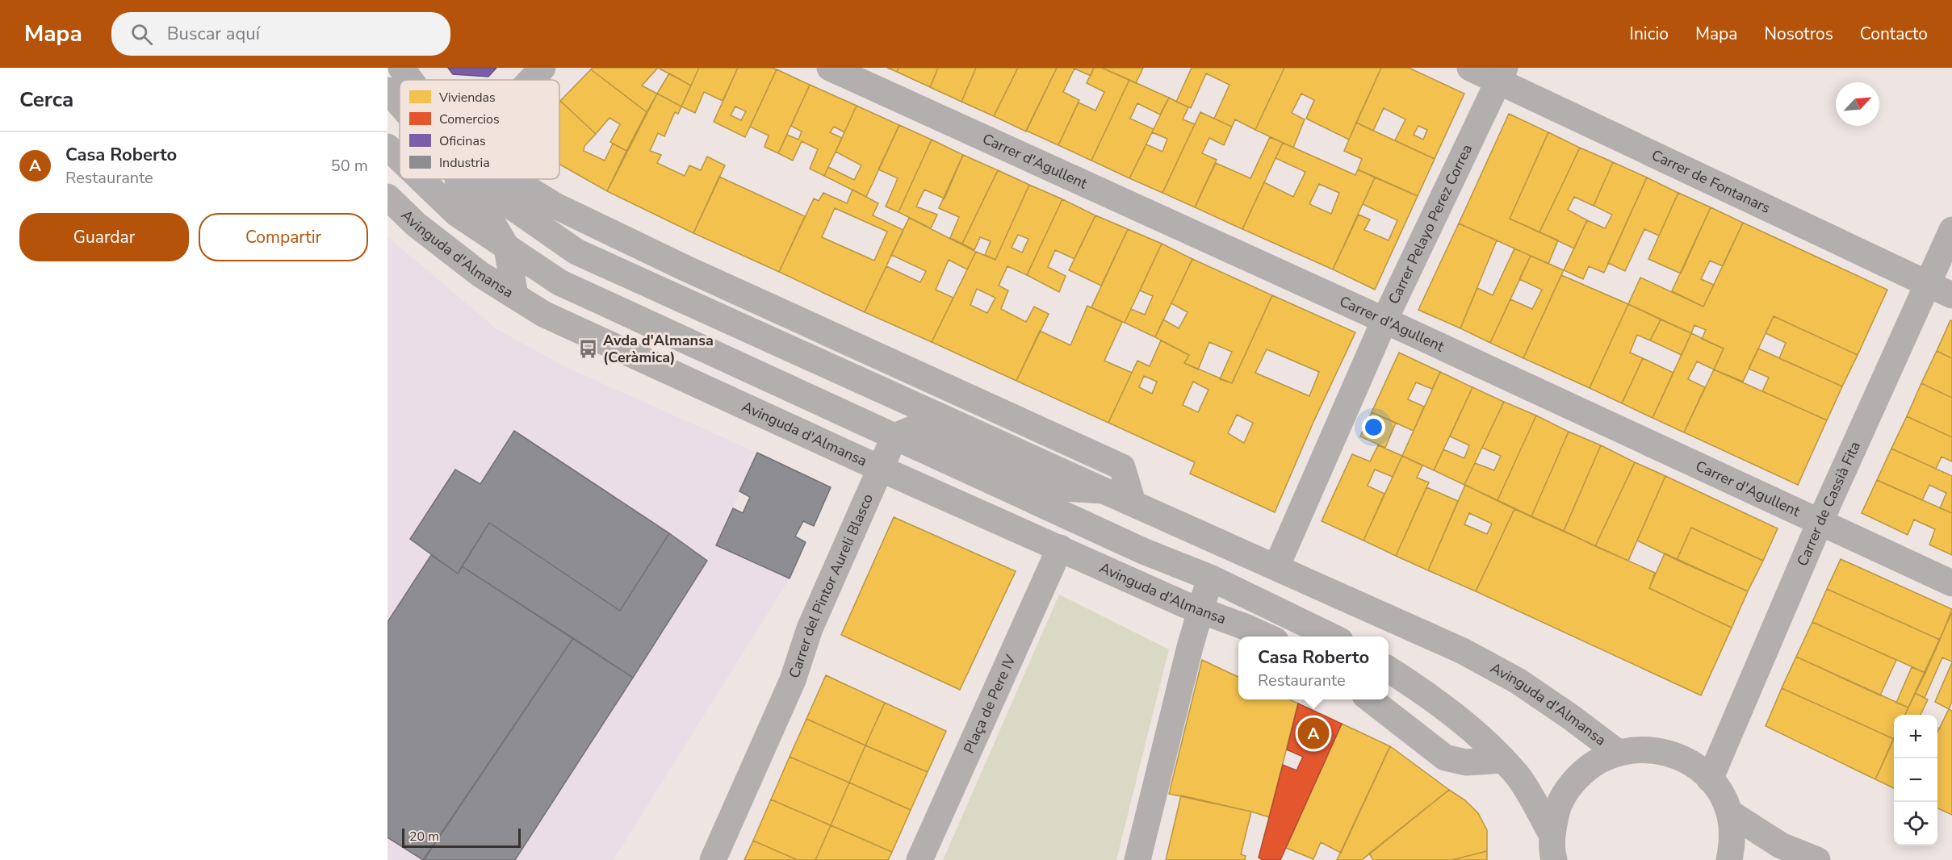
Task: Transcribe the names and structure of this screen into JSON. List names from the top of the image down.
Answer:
{
  "streets": {
    "street": [
      "Carrer d'Agullent",
      "Carrer de Fontanars",
      "Carrer Pelayo Perez Correa",
      "Avinguda d'Almansa",
      "Carrer de Cassià Fita",
      "Carrer del Pintor Aureli Blasco",
      "Plaça de Pere IV"
    ]
  },
  "crossings": [
    ["Carrer d'Agullent", "Carrer Pelayo Perez Correa"],
    ["Carrer d'Agullent", "Carrer de Cassià Fita"],
    ["Carrer de Fontanars", "Carrer Pelayo Perez Correa"],
    ["Carrer de Fontanars", "Carrer de Cassià Fita"],
    ["Carrer Pelayo Perez Correa", "Avinguda d'Almansa"],
    ["Avinguda d'Almansa", "Carrer del Pintor Aureli Blasco"],
    ["Avinguda d'Almansa", "Plaça de Pere IV"]
  ],
  "places": {
    "bus stop": ["Avda d'Almansa (Ceràmica)"]
  },
  "legend": [
    "Viviendas",
    "Comercios",
    "Oficinas",
    "Industria"
  ],
  "scale_bar": "20 m",
  "north": "top right",
  "page": {
    "header": "Mapa",
    "search": "Buscar aquí",
    "nav": [
      "Inicio",
      "Mapa",
      "Nosotros",
      "Contacto"
    ],
    "heading": "Cerca",
    "list": [
      {
        "mark": "A",
        "name": "Casa Roberto",
        "note": "Restaurante",
        "value": "50 m"
      }
    ],
    "buttons": ["Guardar", "Compartir"],
    "popup": ["Casa Roberto", "Restaurante"],
    "map_buttons": ["+", "−"],
    "pins": "A",
    "scale": "20 m"
  }
}
